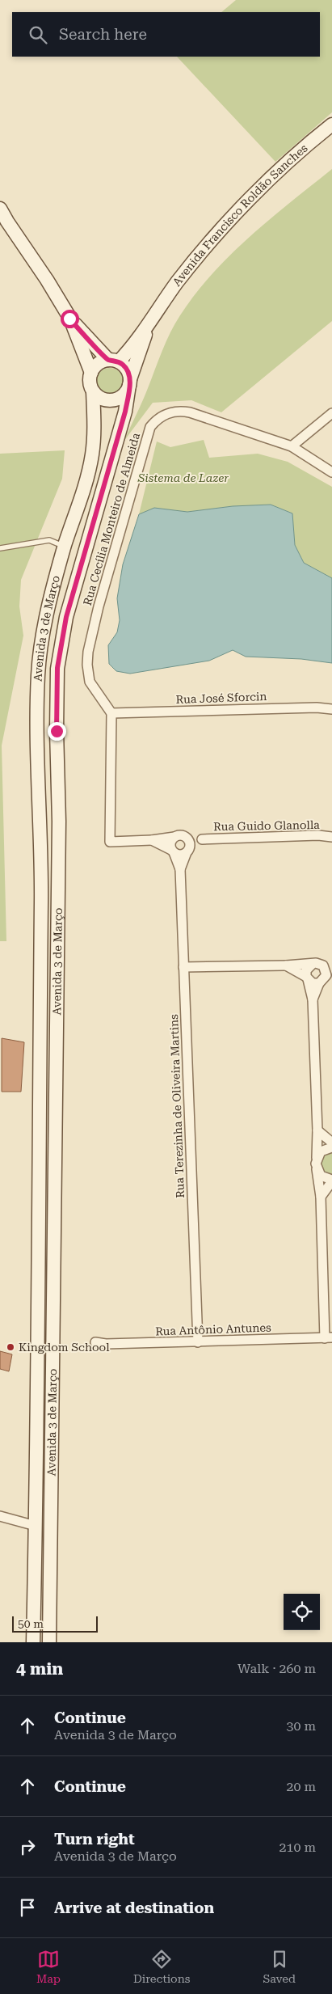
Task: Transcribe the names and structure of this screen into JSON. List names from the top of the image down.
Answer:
{
  "streets": {
    "main road": ["Avenida Francisco Roldão Sanches", "Avenida 3 de Março"],
    "street": [
      "Rua Cecília Monteiro de Almeida",
      "Rua José Sforcin",
      "Rua Guido Glanolla",
      "Rua Terezinha de Oliveira Martins",
      "Rua Antônio Antunes"
    ]
  },
  "crossings": [
    ["Avenida Francisco Roldão Sanches", "Avenida 3 de Março"],
    ["Rua Cecília Monteiro de Almeida", "Rua José Sforcin"],
    ["Rua Guido Glanolla", "Rua Terezinha de Oliveira Martins"],
    ["Rua Terezinha de Oliveira Martins", "Rua Antônio Antunes"]
  ],
  "parks": ["Sistema de Lazer"],
  "places": ["Kingdom School"],
  "scale_bar": "50 m",
  "page": {
    "search": "Search here",
    "scale": "50 m",
    "heading": ["4 min", "Walk · 260 m"],
    "list": [
      ["Continue", "Avenida 3 de Março", "30 m"],
      ["Continue", "20 m"],
      ["Turn right", "Avenida 3 de Março", "210 m"],
      "Arrive at destination"
    ],
    "nav": ["Map", "Directions", "Saved"]
  }
}
